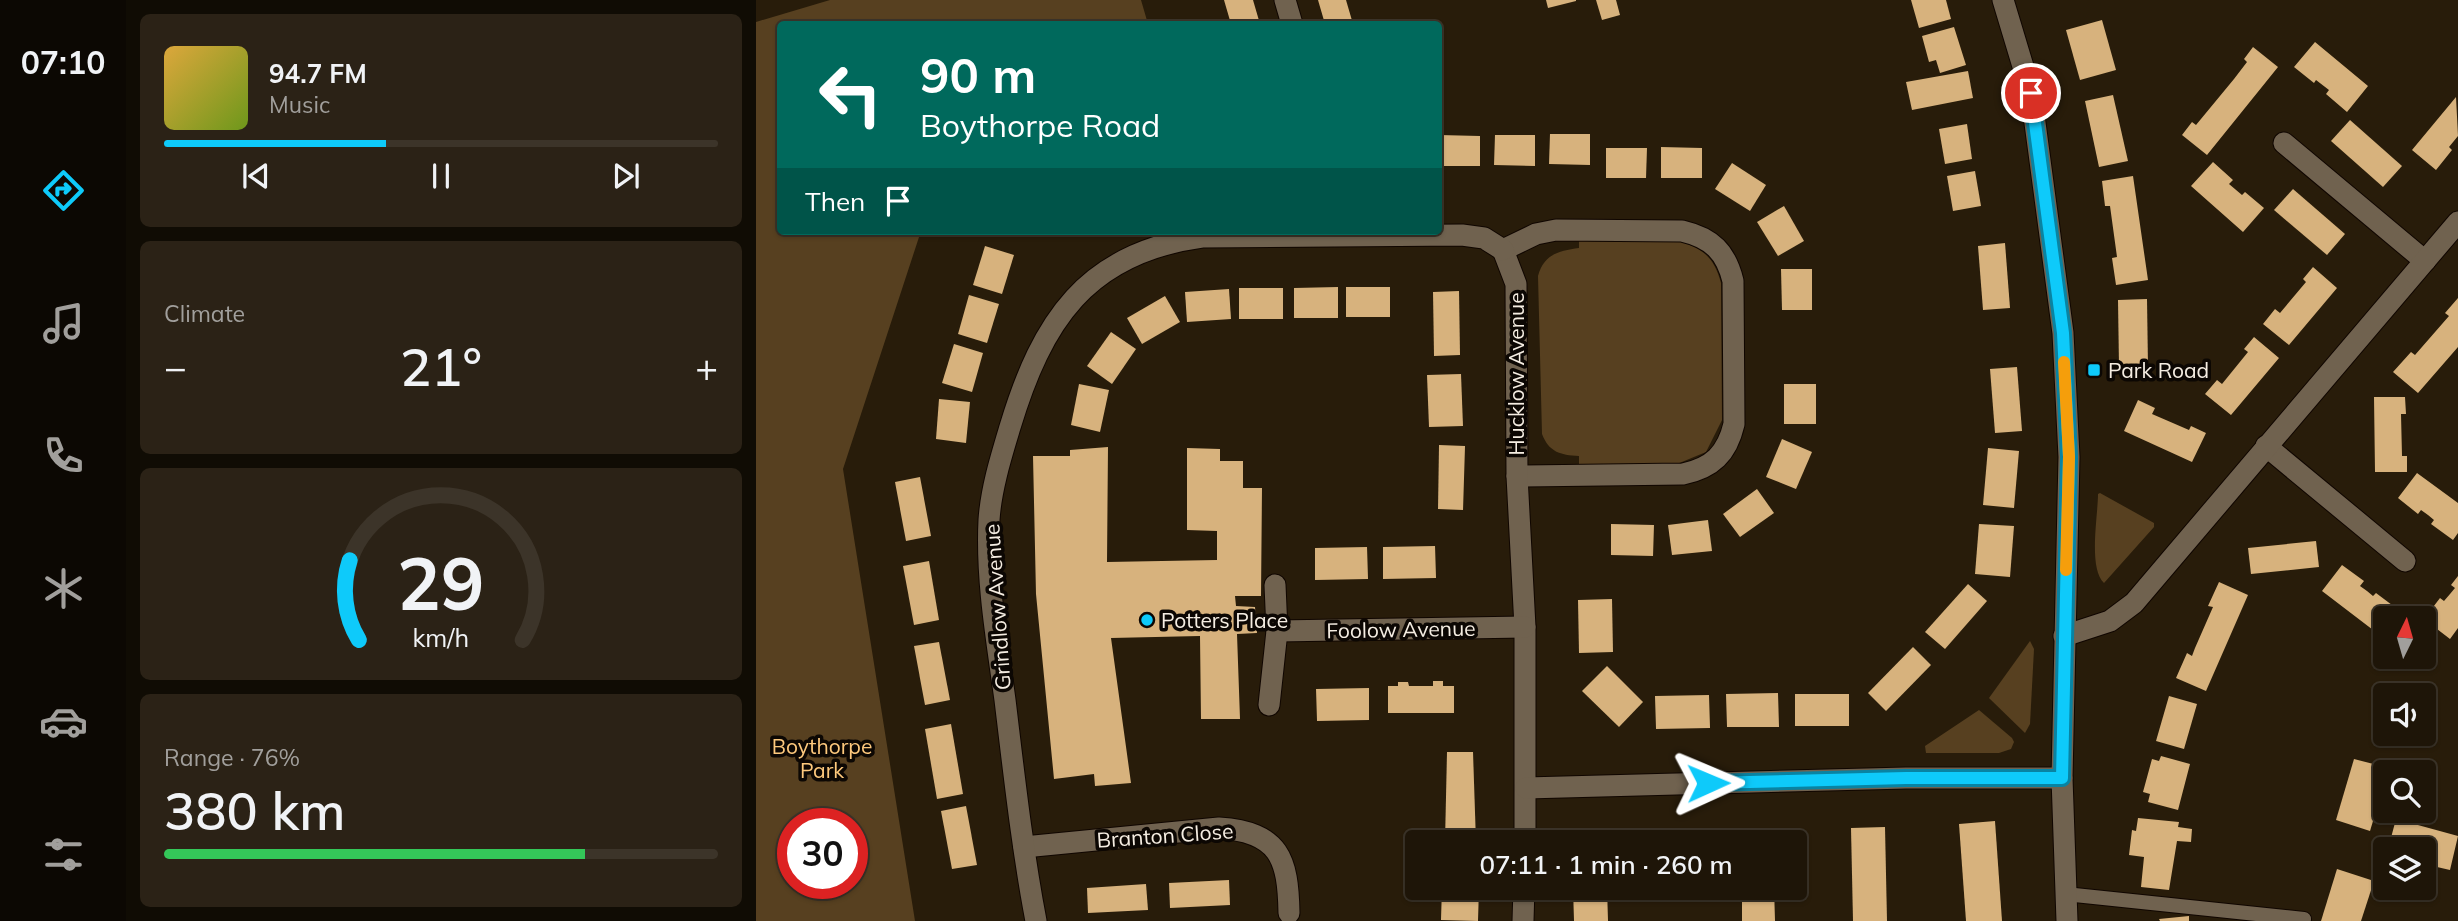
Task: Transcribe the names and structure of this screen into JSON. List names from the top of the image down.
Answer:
{
  "streets": {
    "street": [
      "Hucklow Avenue",
      "Grindlow Avenue",
      "Foolow Avenue",
      "Branton Close"
    ]
  },
  "crossings": [
    ["Hucklow Avenue", "Grindlow Avenue"],
    ["Hucklow Avenue", "Foolow Avenue"],
    ["Grindlow Avenue", "Branton Close"]
  ],
  "parks": ["Boythorpe Park"],
  "places": {
    "transit": ["Park Road"],
    "other": ["Potters Place"]
  },
  "north": "top",
  "page": {
    "tabs": "07:10",
    "turn": ["90 m", "Boythorpe Road"],
    "song": ["94.7 FM", "Music"],
    "then": "Then",
    "tile": [
      "Climate",
      ["Range · 76%", "380 km"]
    ],
    "heat": ["−", "21°", "+"],
    "limit": "30",
    "trip": "07:11 · 1 min · 260 m",
    "gauge": ["29", "km/h"]
  }
}
